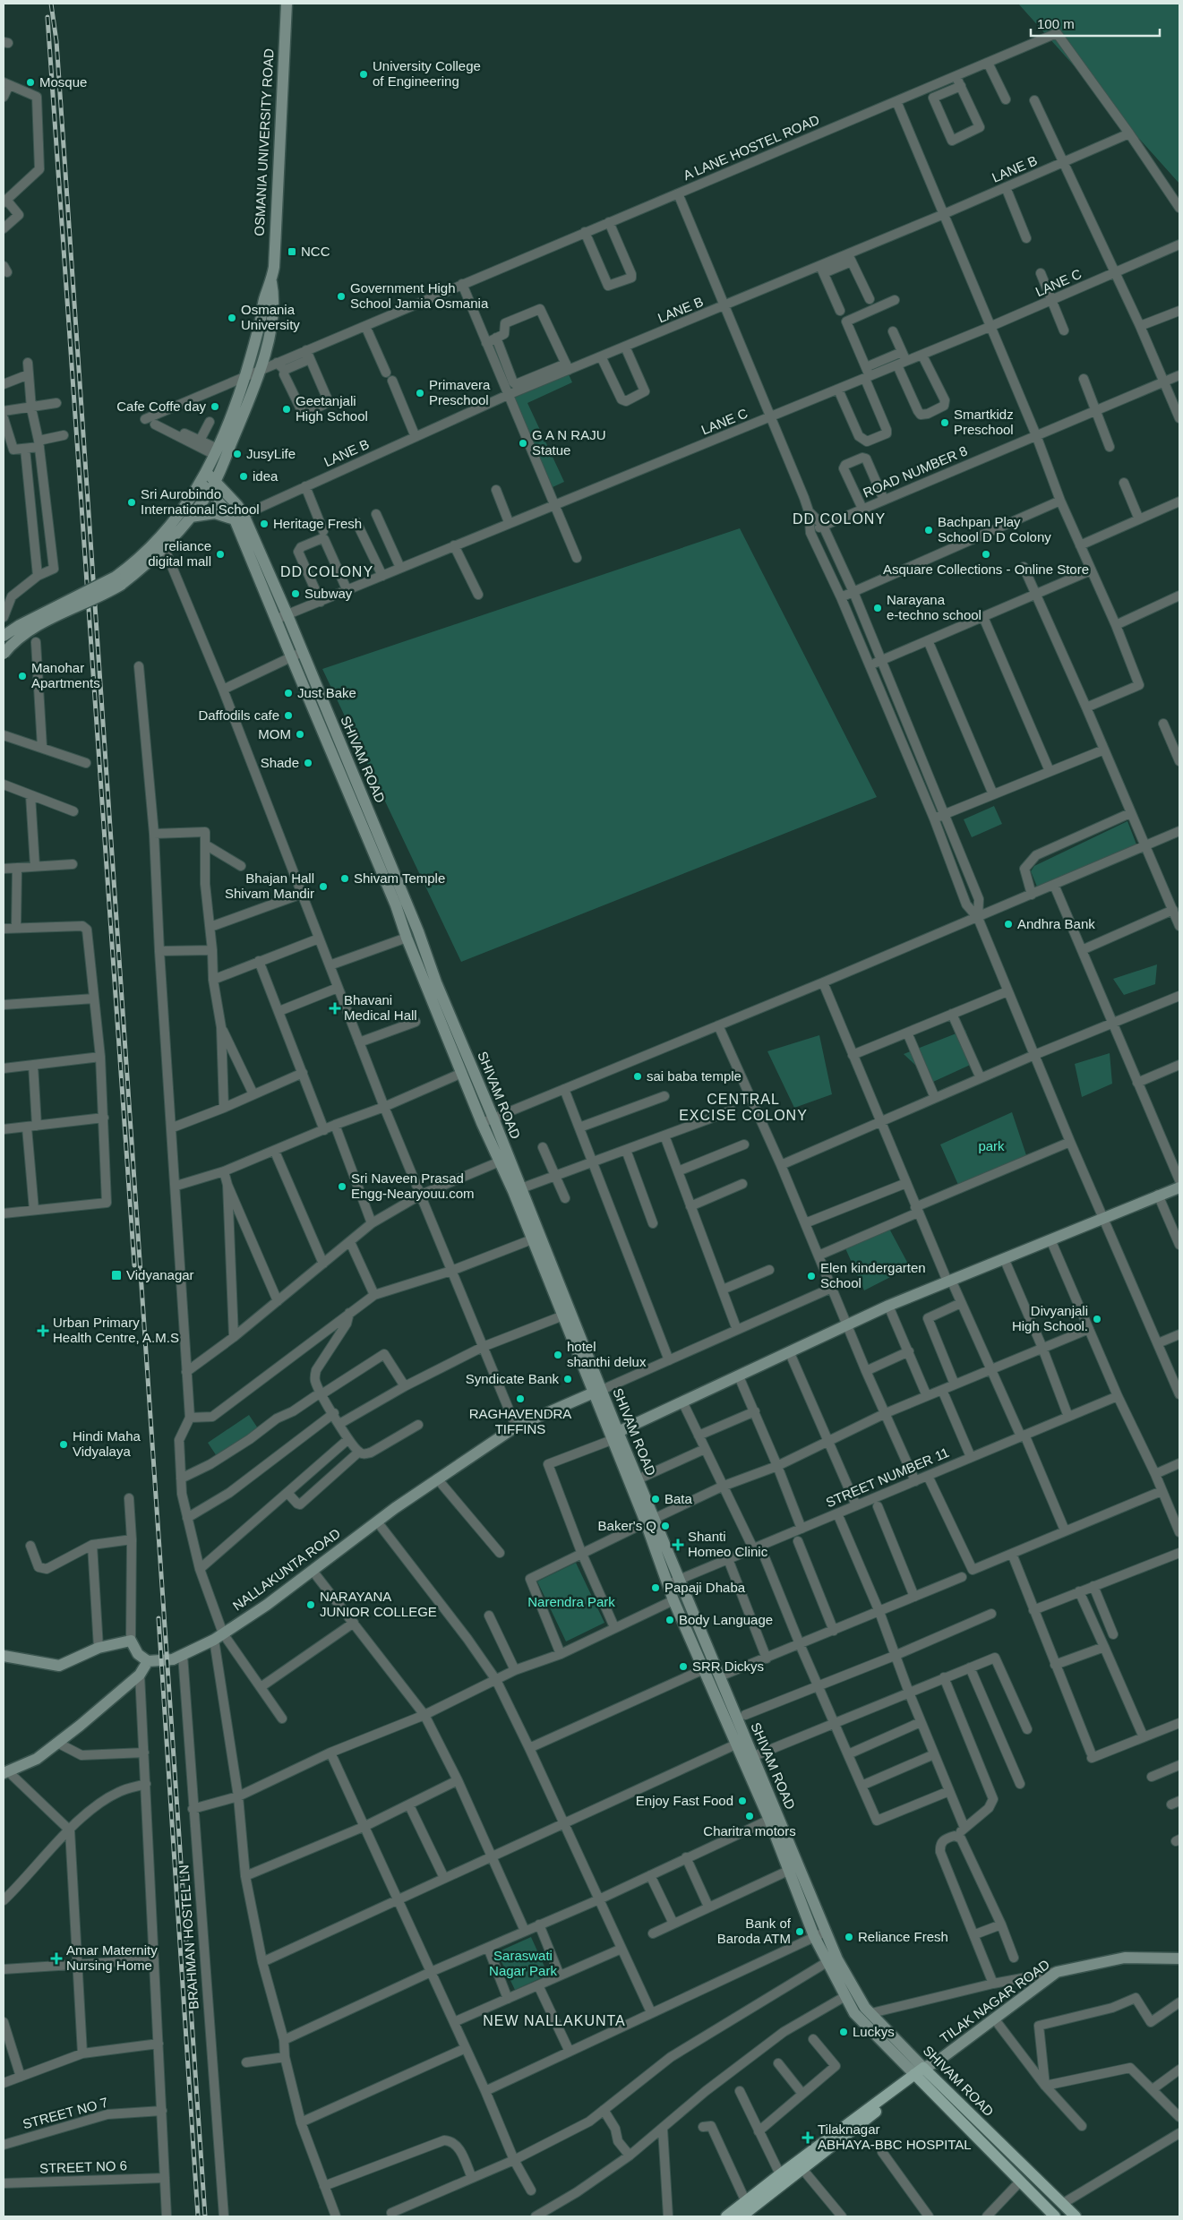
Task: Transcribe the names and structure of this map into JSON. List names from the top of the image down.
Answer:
{
  "streets": {
    "main road": [
      "OSMANIA UNIVERSITY ROAD",
      "SHIVAM ROAD",
      "NALLAKUNTA ROAD",
      "TILAK NAGAR ROAD"
    ],
    "street": [
      "A LANE HOSTEL ROAD",
      "LANE B",
      "LANE C",
      "ROAD NUMBER 8",
      "STREET NUMBER 11",
      "BRAHMAN HOSTEL LN",
      "STREET NO 7",
      "STREET NO 6"
    ]
  },
  "crossings": [
    ["OSMANIA UNIVERSITY ROAD", "A LANE HOSTEL ROAD"],
    ["OSMANIA UNIVERSITY ROAD", "SHIVAM ROAD"],
    ["A LANE HOSTEL ROAD", "LANE B"],
    ["LANE B", "SHIVAM ROAD"],
    ["LANE C", "SHIVAM ROAD"],
    ["SHIVAM ROAD", "STREET NUMBER 11"],
    ["SHIVAM ROAD", "NALLAKUNTA ROAD"],
    ["SHIVAM ROAD", "TILAK NAGAR ROAD"],
    ["NALLAKUNTA ROAD", "BRAHMAN HOSTEL LN"]
  ],
  "districts": [
    "DD COLONY",
    "DD COLONY",
    "CENTRAL EXCISE COLONY",
    "NEW NALLAKUNTA"
  ],
  "parks": ["park", "Narendra Park", "Saraswati Nagar Park"],
  "places": {
    "other": [
      "University College of Engineering",
      "Mosque",
      "Government High School Jamia Osmania",
      "Osmania University",
      "Primavera Preschool",
      "Cafe Coffe day",
      "Geetanjali High School",
      "Smartkidz Preschool",
      "G A N RAJU Statue",
      "JusyLife",
      "idea",
      "Sri Aurobindo International School",
      "Heritage Fresh",
      "Bachpan Play School D D Colony",
      "reliance digital mall",
      "Asquare Collections - Online Store",
      "Subway",
      "Narayana e-techno school",
      "Manohar Apartments",
      "Just Bake",
      "Daffodils cafe",
      "MOM",
      "Shade",
      "Shivam Temple",
      "Bhajan Hall Shivam Mandir",
      "Andhra Bank",
      "sai baba temple",
      "Sri Naveen Prasad Engg-Nearyouu.com",
      "Elen kindergarten School",
      "Divyanjali High School.",
      "hotel shanthi delux",
      "Syndicate Bank",
      "RAGHAVENDRA TIFFINS",
      "Hindi Maha Vidyalaya",
      "Bata",
      "Baker's Q",
      "Papaji Dhaba",
      "NARAYANA JUNIOR COLLEGE",
      "Body Language",
      "SRR Dickys",
      "Enjoy Fast Food",
      "Charitra motors",
      "Bank of Baroda ATM",
      "Reliance Fresh",
      "Luckys"
    ],
    "transit": ["NCC", "Vidyanagar"],
    "health": [
      "Bhavani Medical Hall",
      "Urban Primary Health Centre, A.M.S",
      "Shanti Homeo Clinic",
      "Amar Maternity Nursing Home",
      "Tilaknagar ABHAYA-BBC HOSPITAL"
    ]
  },
  "scale_bar": "100 m"
}
